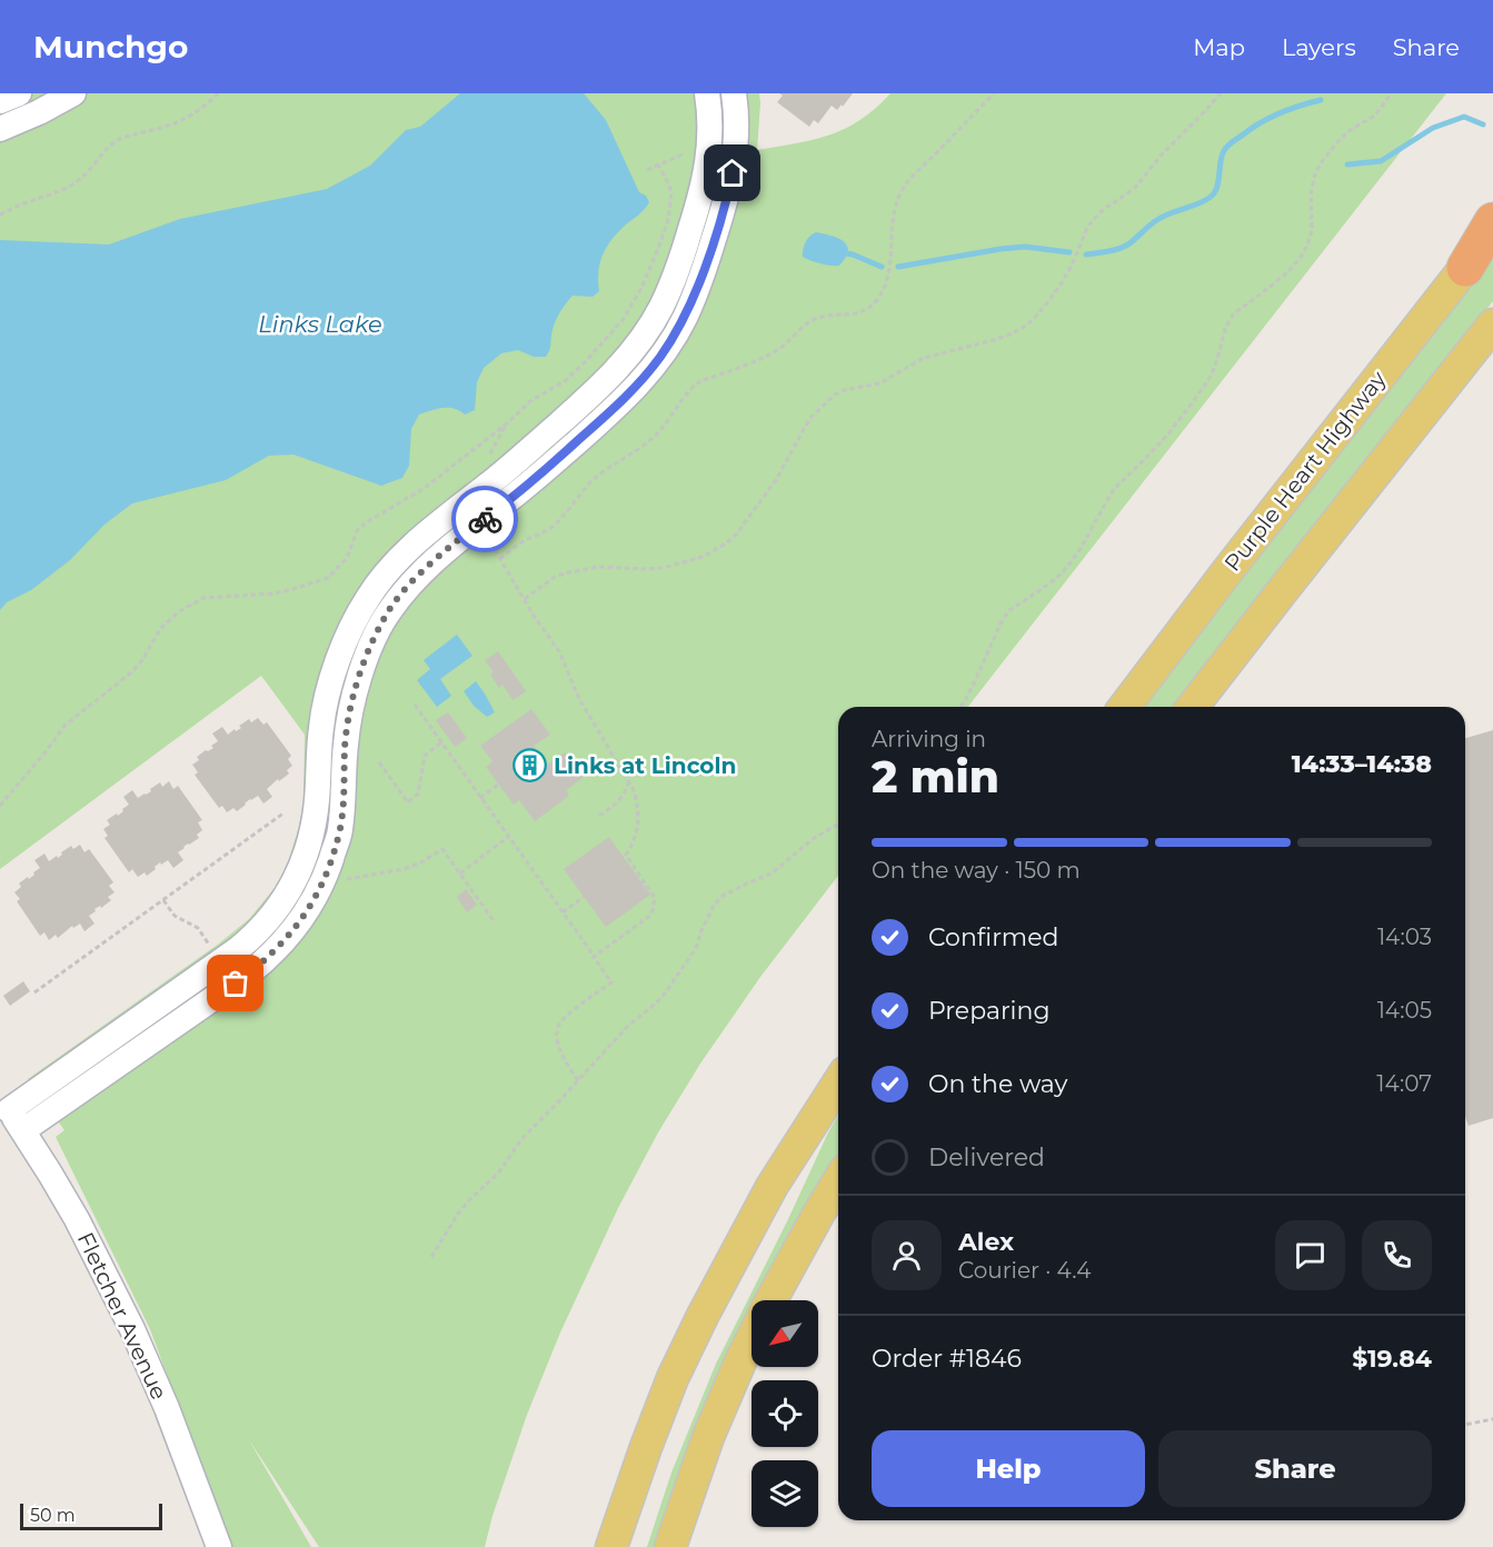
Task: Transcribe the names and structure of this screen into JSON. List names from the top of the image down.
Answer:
{
  "streets": {
    "main road": ["Purple Heart Highway"],
    "street": ["Fletcher Avenue"]
  },
  "water": ["Links Lake"],
  "places": {
    "building": ["Links at Lincoln"]
  },
  "scale_bar": "50 m",
  "north": "bottom left",
  "page": {
    "header": "Munchgo",
    "nav": ["Map", "Layers", "Share"],
    "heading": ["2 min", "Arriving in", "14:33–14:38"],
    "panel": [
      "Alex",
      "Courier · 4.4",
      "Order #1846",
      "$19.84"
    ],
    "bar": "On the way · 150 m",
    "list": [
      ["Confirmed", "14:03"],
      ["Preparing", "14:05"],
      ["On the way", "14:07"],
      "Delivered"
    ],
    "buttons": ["Help", "Share"],
    "scale": "50 m"
  }
}
